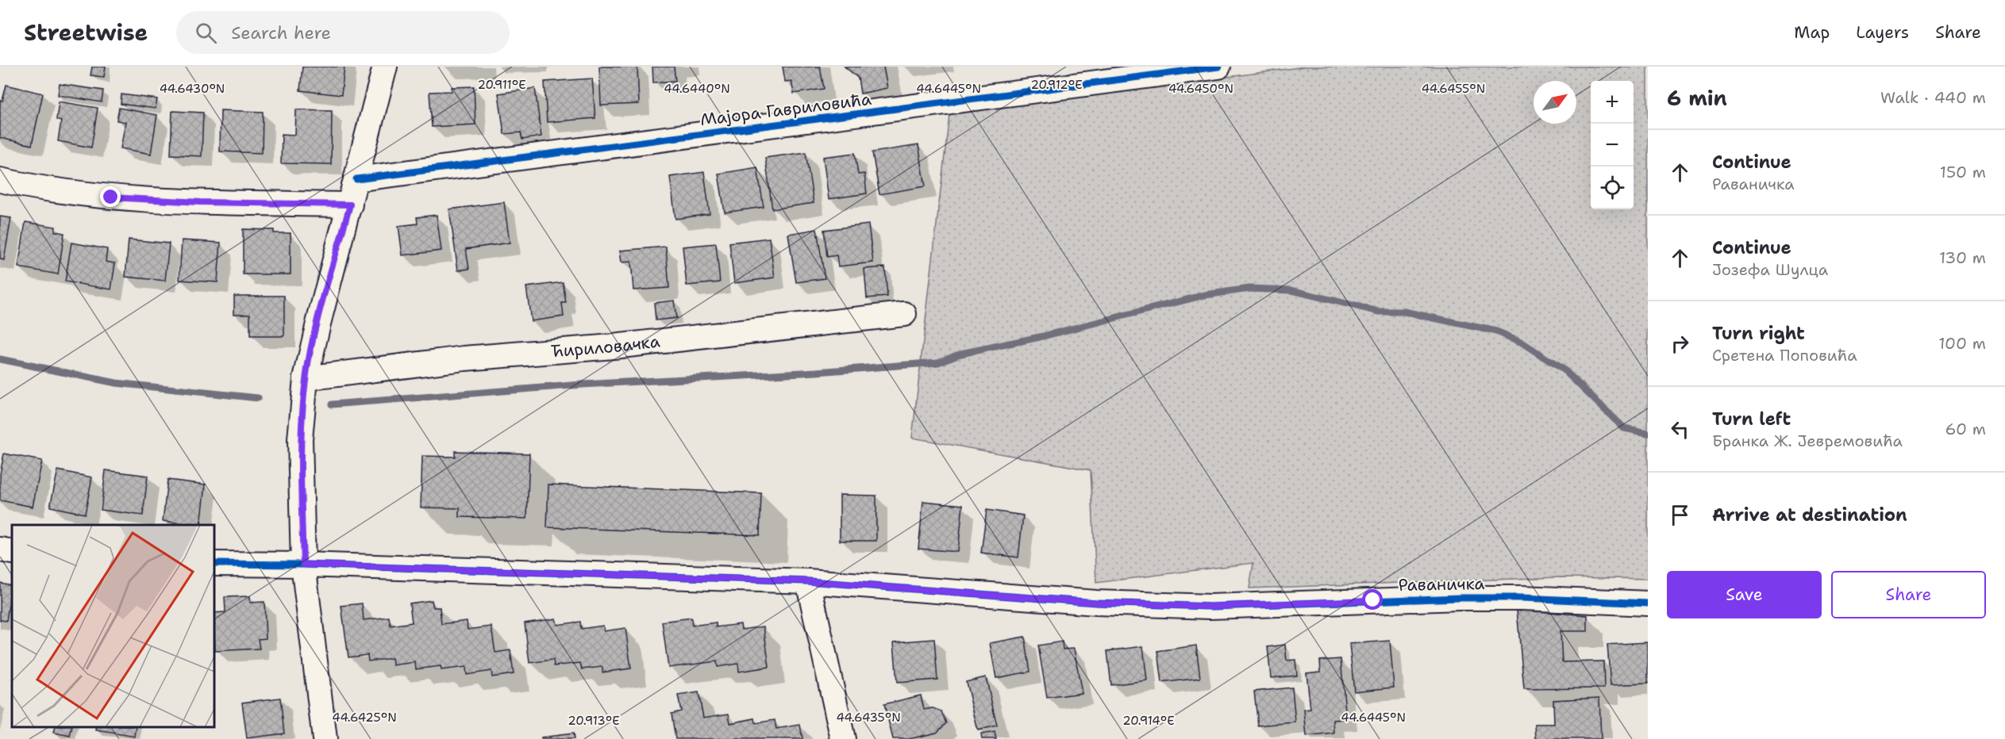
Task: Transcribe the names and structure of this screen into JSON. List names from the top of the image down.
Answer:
{
  "streets": {
    "street": ["Мајора Гавриловића", "Ћириловачка", "Раваничка"]
  },
  "north": "top right",
  "page": {
    "header": "Streetwise",
    "search": "Search here",
    "nav": ["Map", "Layers", "Share"],
    "heading": ["6 min", "Walk · 440 m"],
    "map_buttons": ["+", "−"],
    "list": [
      ["Continue", "Раваничка", "150 m"],
      ["Continue", "Јозефа Шулца", "130 m"],
      ["Turn right", "Сретена Поповића", "100 m"],
      ["Turn left", "Бранка Ж. Јевремовића", "60 m"],
      "Arrive at destination"
    ],
    "buttons": ["Save", "Share"]
  },
  "coordinates": [
    "20.911°E",
    "20.912°E",
    "44.6455°N",
    "44.6430°N",
    "44.6440°N",
    "44.6445°N",
    "44.6450°N",
    "44.6425°N",
    "44.6435°N",
    "20.913°E",
    "20.914°E"
  ]
}
